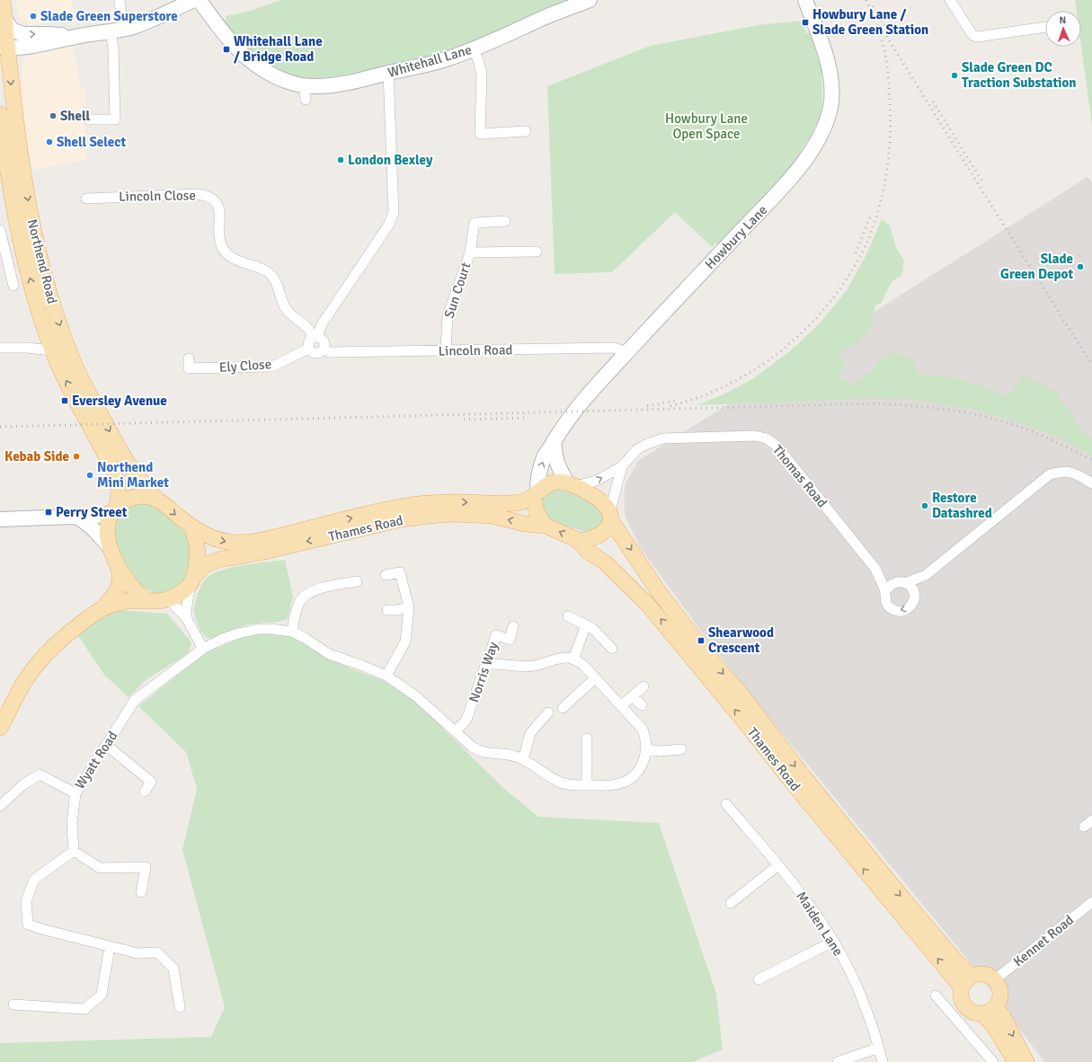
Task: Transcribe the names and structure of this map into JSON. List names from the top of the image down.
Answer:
{
  "streets": {
    "main road": ["Northend Road", "Thames Road"],
    "street": [
      "Whitehall Lane",
      "Lincoln Close",
      "Howbury Lane",
      "Sun Court",
      "Lincoln Road",
      "Ely Close",
      "Thomas Road",
      "Norris Way",
      "Wyatt Road",
      "Maiden Lane",
      "Kennet Road"
    ]
  },
  "crossings": [
    ["Lincoln Close", "Lincoln Road"],
    ["Lincoln Close", "Ely Close"],
    ["Howbury Lane", "Lincoln Road"],
    ["Howbury Lane", "Thomas Road"],
    ["Howbury Lane", "Thames Road"],
    ["Northend Road", "Thames Road"],
    ["Sun Court", "Lincoln Road"],
    ["Lincoln Road", "Ely Close"],
    ["Thomas Road", "Thames Road"],
    ["Thames Road", "Kennet Road"]
  ],
  "parks": ["Howbury Lane Open Space"],
  "places": {
    "other": [
      "Slade Green Superstore",
      "Slade Green DC Traction Substation",
      "Shell",
      "Shell Select",
      "London Bexley",
      "Slade Green Depot",
      "Kebab Side",
      "Northend Mini Market",
      "Restore Datashred"
    ],
    "transit": [
      "Howbury Lane / Slade Green Station",
      "Whitehall Lane / Bridge Road",
      "Eversley Avenue",
      "Perry Street",
      "Shearwood Crescent"
    ]
  },
  "north": "top"
}
